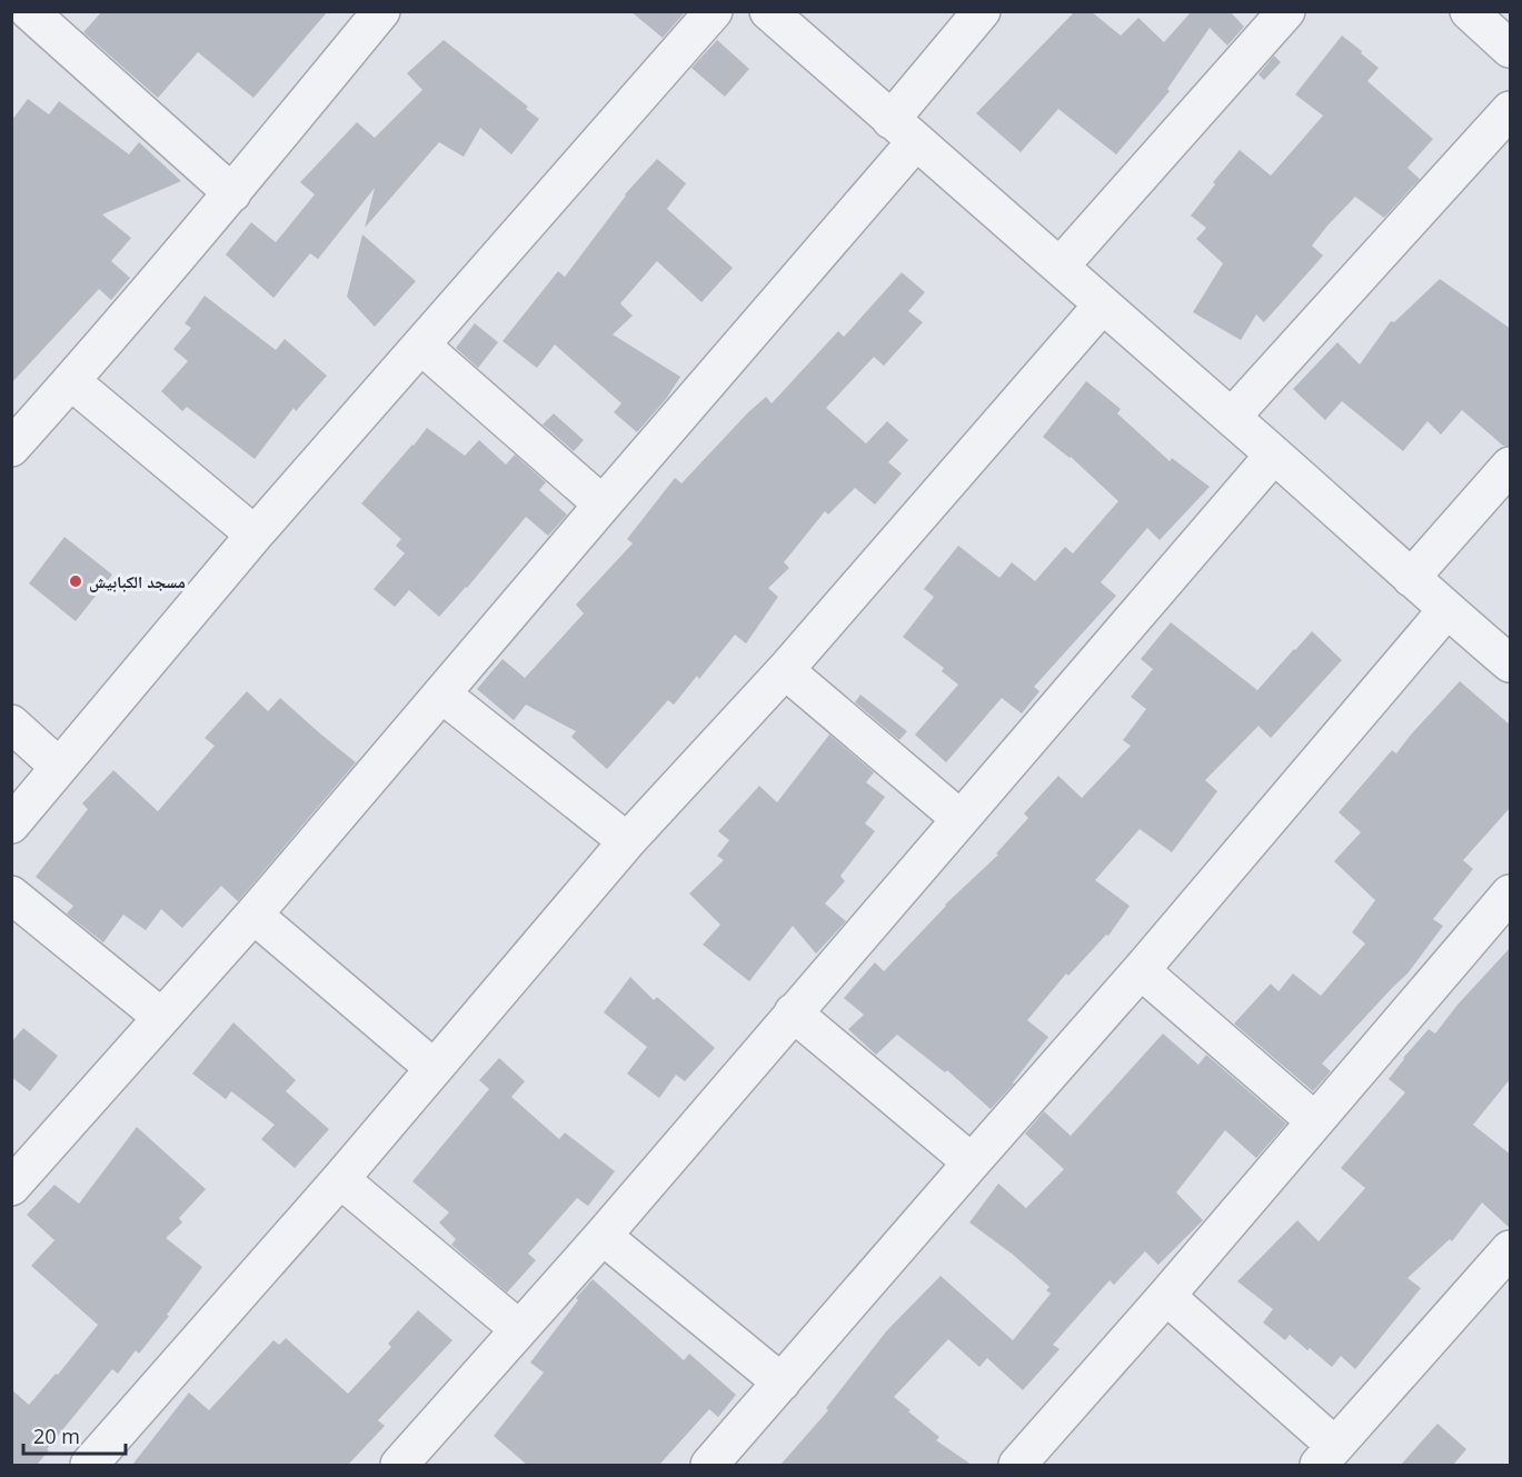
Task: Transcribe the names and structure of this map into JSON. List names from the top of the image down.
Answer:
{
  "places": ["مسجد الكبابيش"],
  "scale_bar": "20 m"
}
